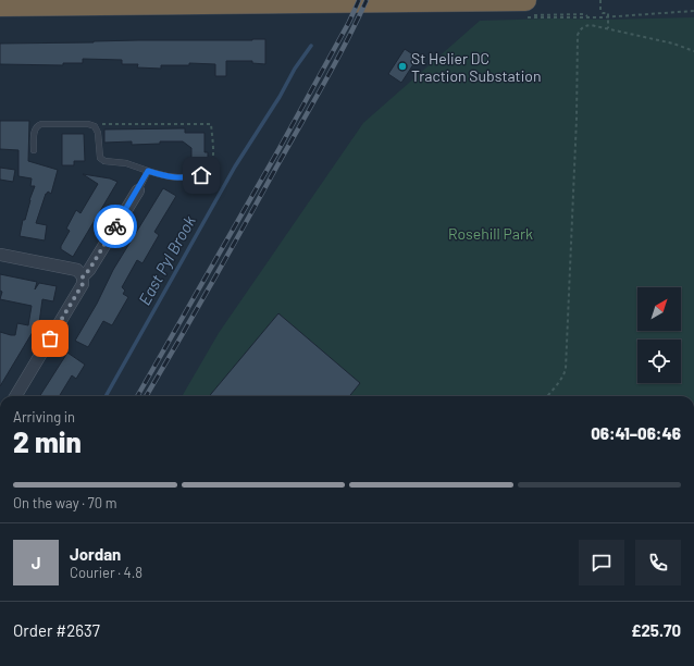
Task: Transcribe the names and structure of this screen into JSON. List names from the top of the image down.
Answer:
{
  "water": ["East Pyl Brook"],
  "parks": ["Rosehill Park"],
  "places": ["St Helier DC Traction Substation"],
  "north": "top right",
  "page": {
    "heading": ["2 min", "Arriving in", "06:41–06:46"],
    "panel": [
      "Jordan",
      "Courier · 4.8",
      "Order #2637",
      "£25.70"
    ],
    "bar": "On the way · 70 m",
    "round": "J"
  }
}
